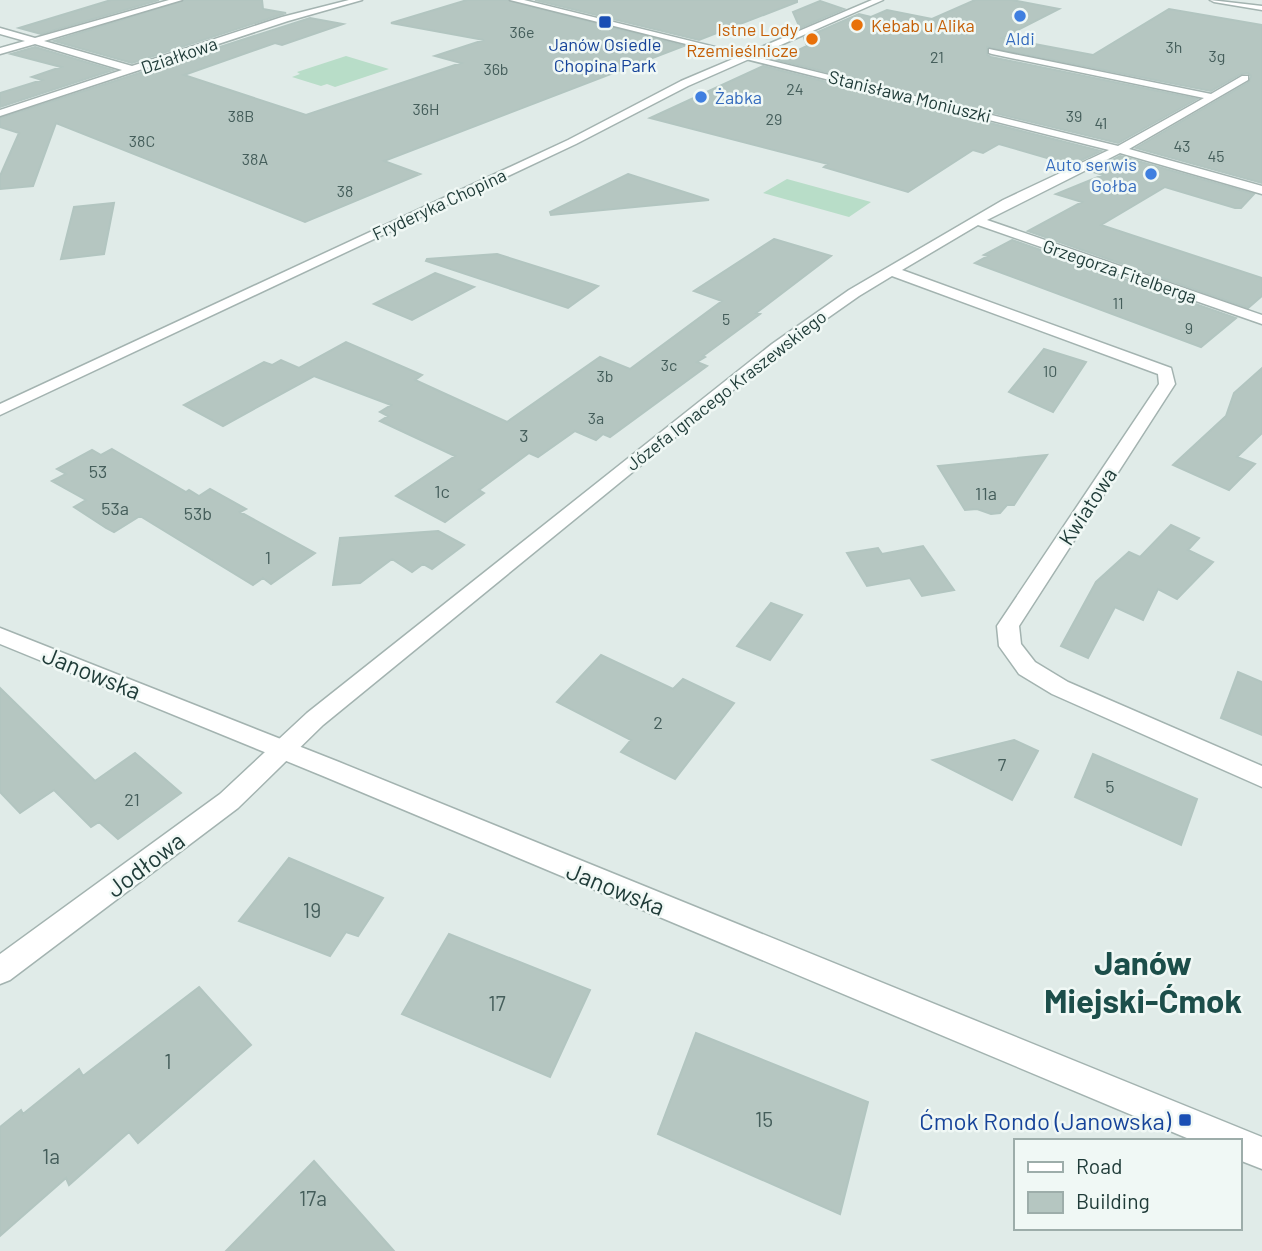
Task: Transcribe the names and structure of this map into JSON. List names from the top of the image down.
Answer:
{
  "streets": {
    "street": [
      "Działkowa",
      "Stanisława Moniuszki",
      "Fryderyka Chopina",
      "Grzegorza Fitelberga",
      "Józefa Ignacego Kraszewskiego",
      "Kwiatowa",
      "Janowska",
      "Jodłowa"
    ]
  },
  "crossings": [
    ["Stanisława Moniuszki", "Fryderyka Chopina"],
    ["Stanisława Moniuszki", "Józefa Ignacego Kraszewskiego"],
    ["Grzegorza Fitelberga", "Józefa Ignacego Kraszewskiego"],
    ["Józefa Ignacego Kraszewskiego", "Kwiatowa"],
    ["Józefa Ignacego Kraszewskiego", "Janowska"],
    ["Józefa Ignacego Kraszewskiego", "Jodłowa"],
    ["Janowska", "Jodłowa"]
  ],
  "districts": ["Janów Miejski-Ćmok"],
  "places": {
    "other": [
      "Aldi",
      "Kebab u Alika",
      "Istne Lody Rzemieślnicze",
      "Żabka",
      "Auto serwis Gołba"
    ],
    "transit": ["Janów Osiedle Chopina Park", "Ćmok Rondo (Janowska)"]
  },
  "house_numbers": [
    "36e",
    "3h",
    "3g",
    "21",
    "36b",
    "24",
    "36H",
    "38B",
    "39",
    "29",
    "41",
    "38C",
    "43",
    "45",
    "38A",
    "38",
    "11",
    "5",
    "9",
    "3c",
    "10",
    "3b",
    "3a",
    "3",
    "53",
    "1c",
    "11a",
    "53a",
    "53b",
    "1",
    "2",
    "7",
    "5",
    "21",
    "19",
    "17",
    "1",
    "15",
    "1a",
    "17a"
  ],
  "legend": ["Road", "Building"]
}
